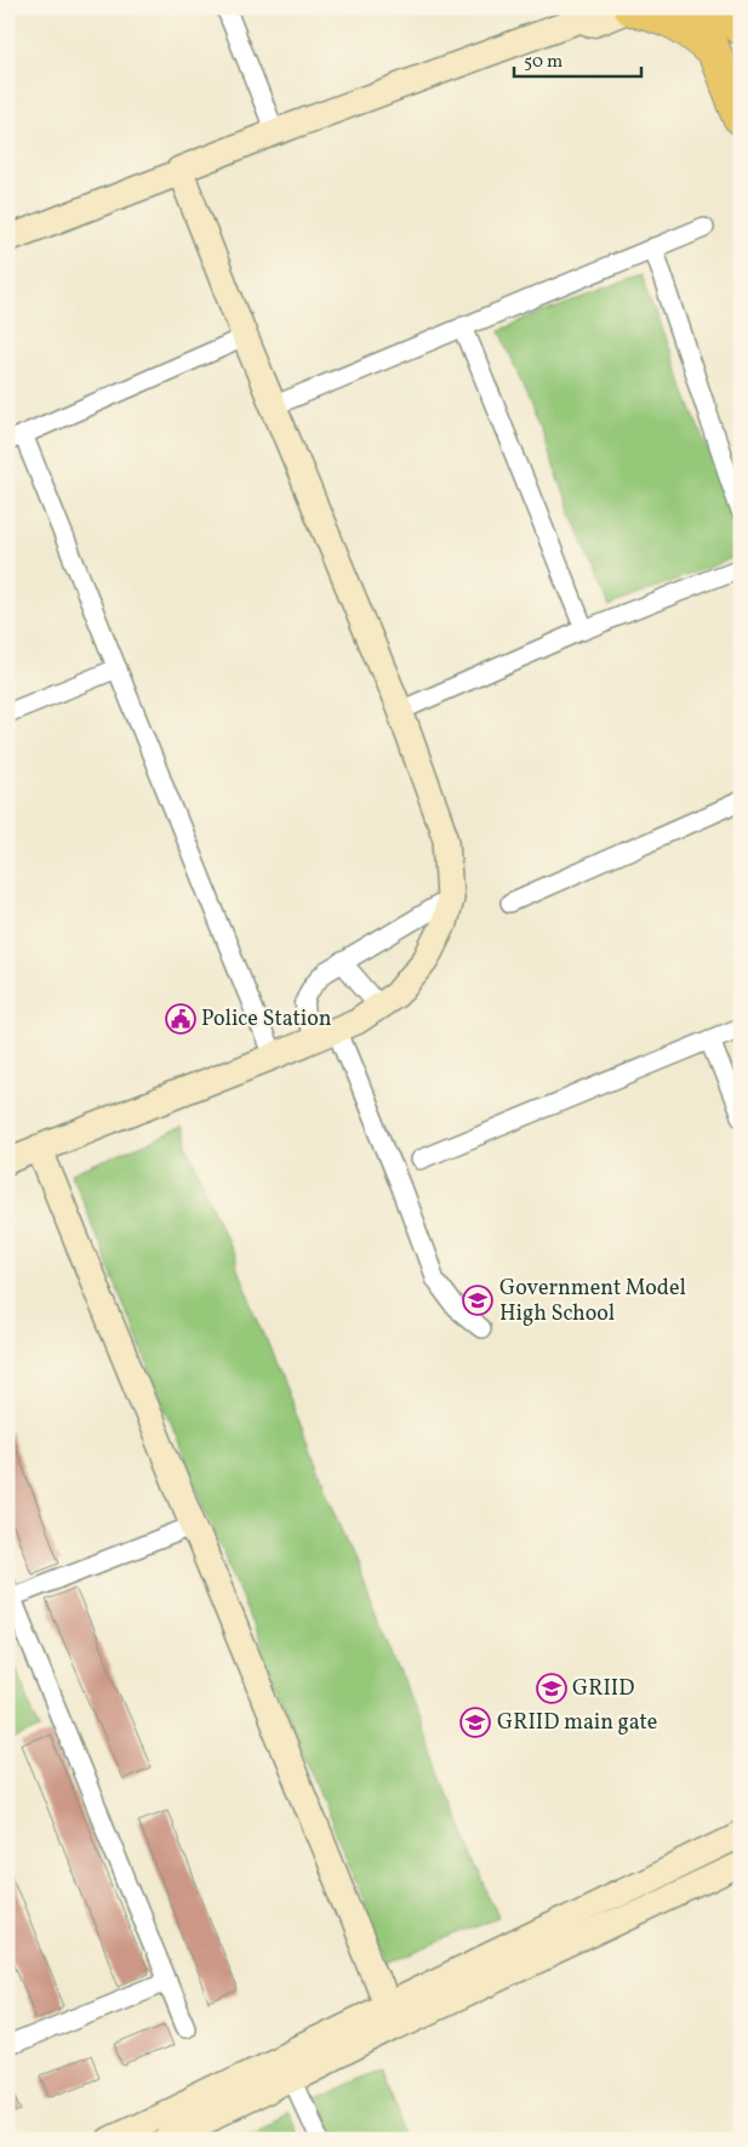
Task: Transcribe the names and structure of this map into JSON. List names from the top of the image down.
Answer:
{
  "places": {
    "public building": ["Police Station"],
    "school or university": ["Government Model High School", "GRIID", "GRIID main gate"]
  },
  "scale_bar": "50 m"
}
